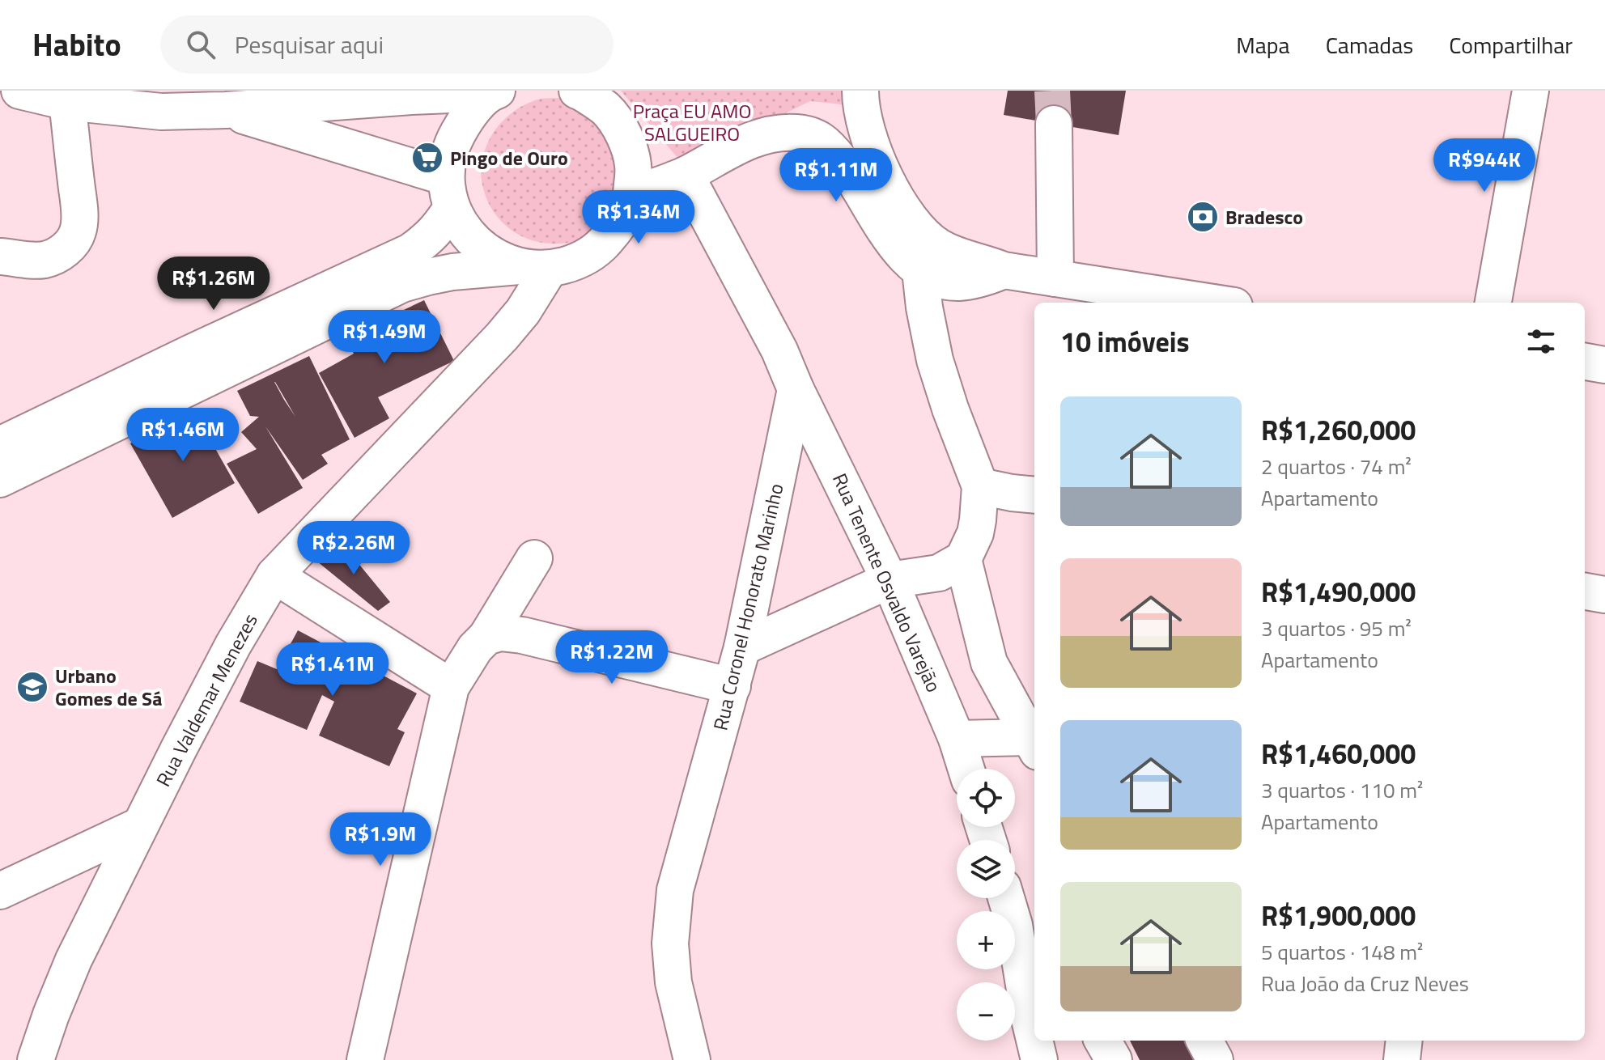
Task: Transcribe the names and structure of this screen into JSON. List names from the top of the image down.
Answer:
{
  "streets": {
    "street": ["Rua Tenente Osvaldo Varejão", "Rua Coronel Honorato Marinho", "Rua Valdemar Menezes"]
  },
  "crossings": [
    ["Rua Tenente Osvaldo Varejão", "Rua Coronel Honorato Marinho"]
  ],
  "parks": ["Praça EU AMO SALGUEIRO"],
  "places": {
    "supermarket": ["Pingo de Ouro"],
    "bank": ["Bradesco"],
    "school or university": ["Urbano Gomes de Sá"]
  },
  "page": {
    "header": "Habito",
    "search": "Pesquisar aqui",
    "nav": ["Mapa", "Camadas", "Compartilhar"],
    "price": [
      "R$944K",
      "R$1.11M",
      "R$1.34M",
      "R$1.26M",
      "R$1.49M",
      "R$1.46M",
      "R$2.26M",
      "R$1.22M",
      "R$1.41M",
      "R$1.9M"
    ],
    "heading": "10 imóveis",
    "list": [
      {
        "name": "R$1,260,000",
        "note": "2 quartos · 74 m² · Apartamento"
      },
      {
        "name": "R$1,490,000",
        "note": "3 quartos · 95 m² · Apartamento"
      },
      {
        "name": "R$1,460,000",
        "note": "3 quartos · 110 m² · Apartamento"
      },
      {
        "name": "R$1,900,000",
        "note": "5 quartos · 148 m² · Rua João da Cruz Neves"
      }
    ],
    "map_buttons": ["+", "−"]
  }
}
